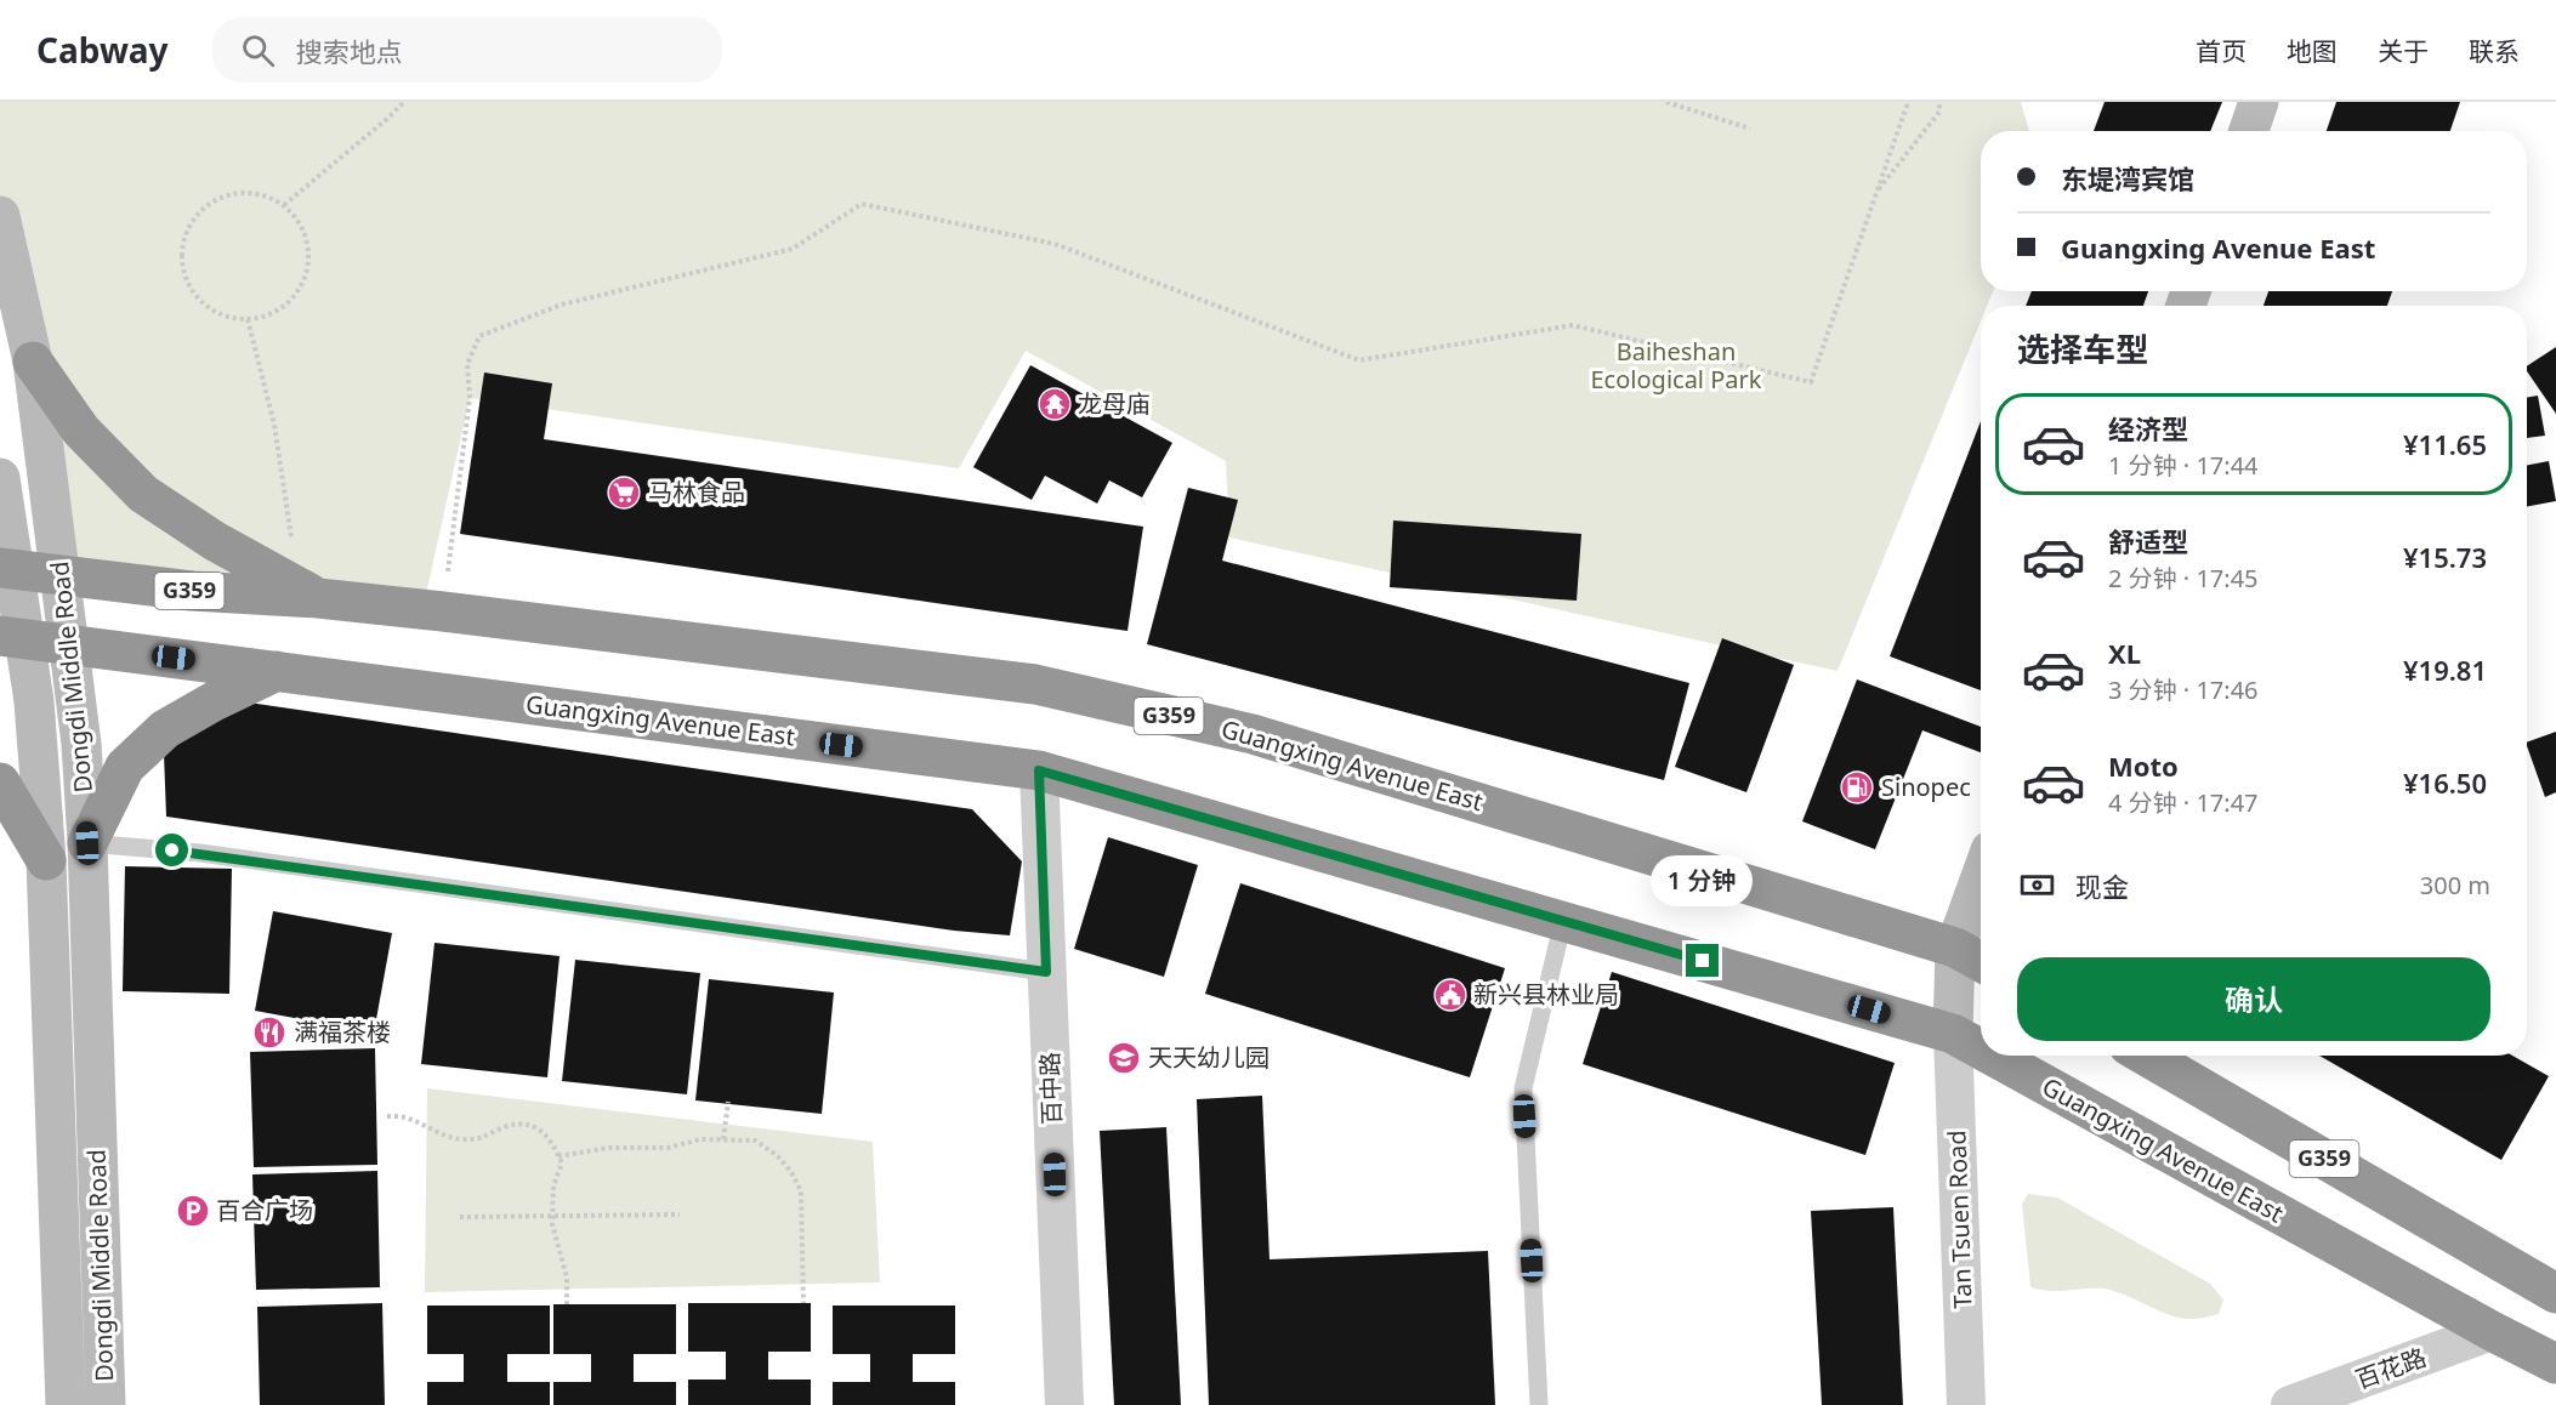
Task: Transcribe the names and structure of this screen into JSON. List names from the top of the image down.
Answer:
{
  "streets": {
    "highway": ["G359", "Guangxing Avenue East"],
    "main road": ["Dongdi Middle Road"],
    "street": ["百中路", "Tan Tsuen Road", "百花路"]
  },
  "crossings": [
    ["Dongdi Middle Road", "Guangxing Avenue East"],
    ["Guangxing Avenue East", "百中路"],
    ["Guangxing Avenue East", "Tan Tsuen Road"],
    ["Guangxing Avenue East", "百花路"]
  ],
  "parks": ["Baiheshan Ecological Park"],
  "places": {
    "temple": ["龙母庙"],
    "supermarket": ["马林食品"],
    "fuel station": ["Sinopec"],
    "public building": ["新兴县林业局"],
    "restaurant": ["满福茶楼"],
    "school or university": ["天天幼儿园"],
    "parking": ["百合广场"]
  },
  "page": {
    "header": "Cabway",
    "search": "搜索地点",
    "nav": [
      "首页",
      "地图",
      "关于",
      "联系"
    ],
    "banner": ["东堤湾宾馆", "Guangxing Avenue East"],
    "heading": "选择车型",
    "list": [
      {
        "name": "经济型",
        "note": "1 分钟 · 17:44",
        "value": "¥11.65"
      },
      {
        "name": "舒适型",
        "note": "2 分钟 · 17:45",
        "value": "¥15.73"
      },
      {
        "name": "XL",
        "note": "3 分钟 · 17:46",
        "value": "¥19.81"
      },
      {
        "name": "Moto",
        "note": "4 分钟 · 17:47",
        "value": "¥16.50"
      }
    ],
    "pay": ["现金", "300 m"],
    "bubble": "1 分钟",
    "buttons": "确认"
  }
}
